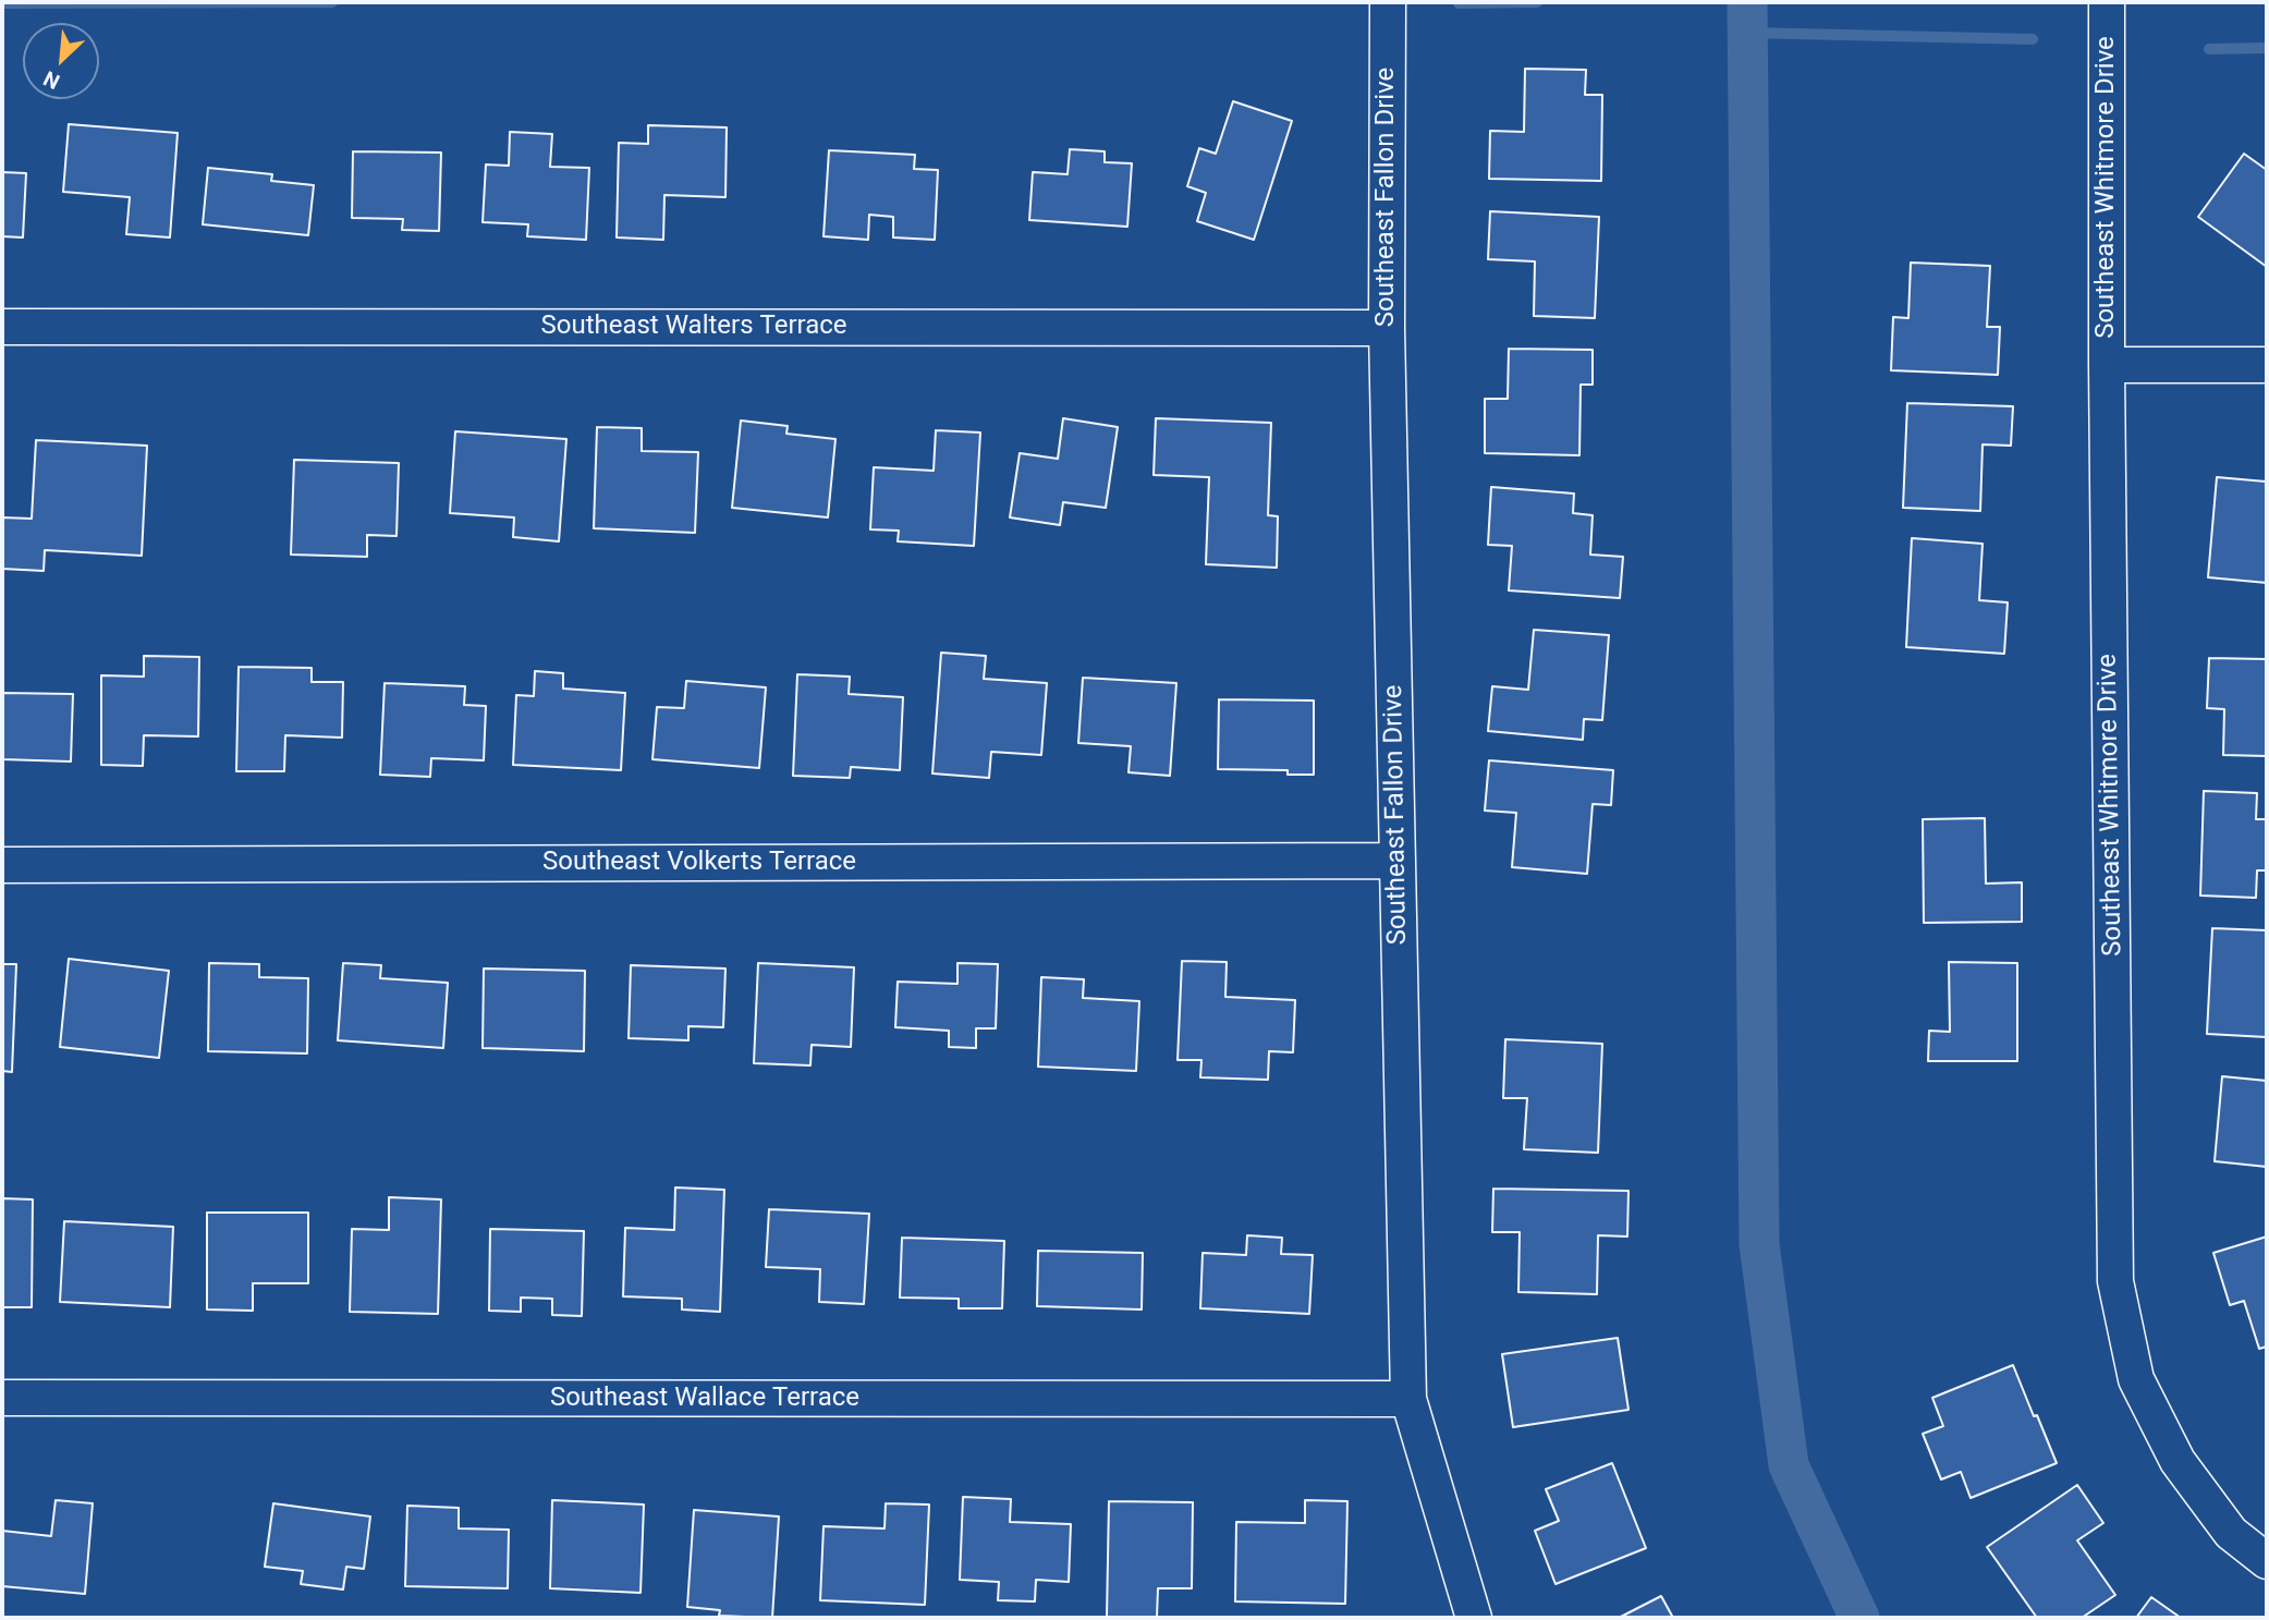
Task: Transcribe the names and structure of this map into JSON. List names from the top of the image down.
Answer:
{
  "streets": {
    "street": [
      "Southeast Whitmore Drive",
      "Southeast Fallon Drive",
      "Southeast Walters Terrace",
      "Southeast Volkerts Terrace",
      "Southeast Wallace Terrace"
    ]
  },
  "crossings": [
    ["Southeast Fallon Drive", "Southeast Walters Terrace"],
    ["Southeast Fallon Drive", "Southeast Volkerts Terrace"],
    ["Southeast Fallon Drive", "Southeast Wallace Terrace"]
  ],
  "north": "bottom left"
}
